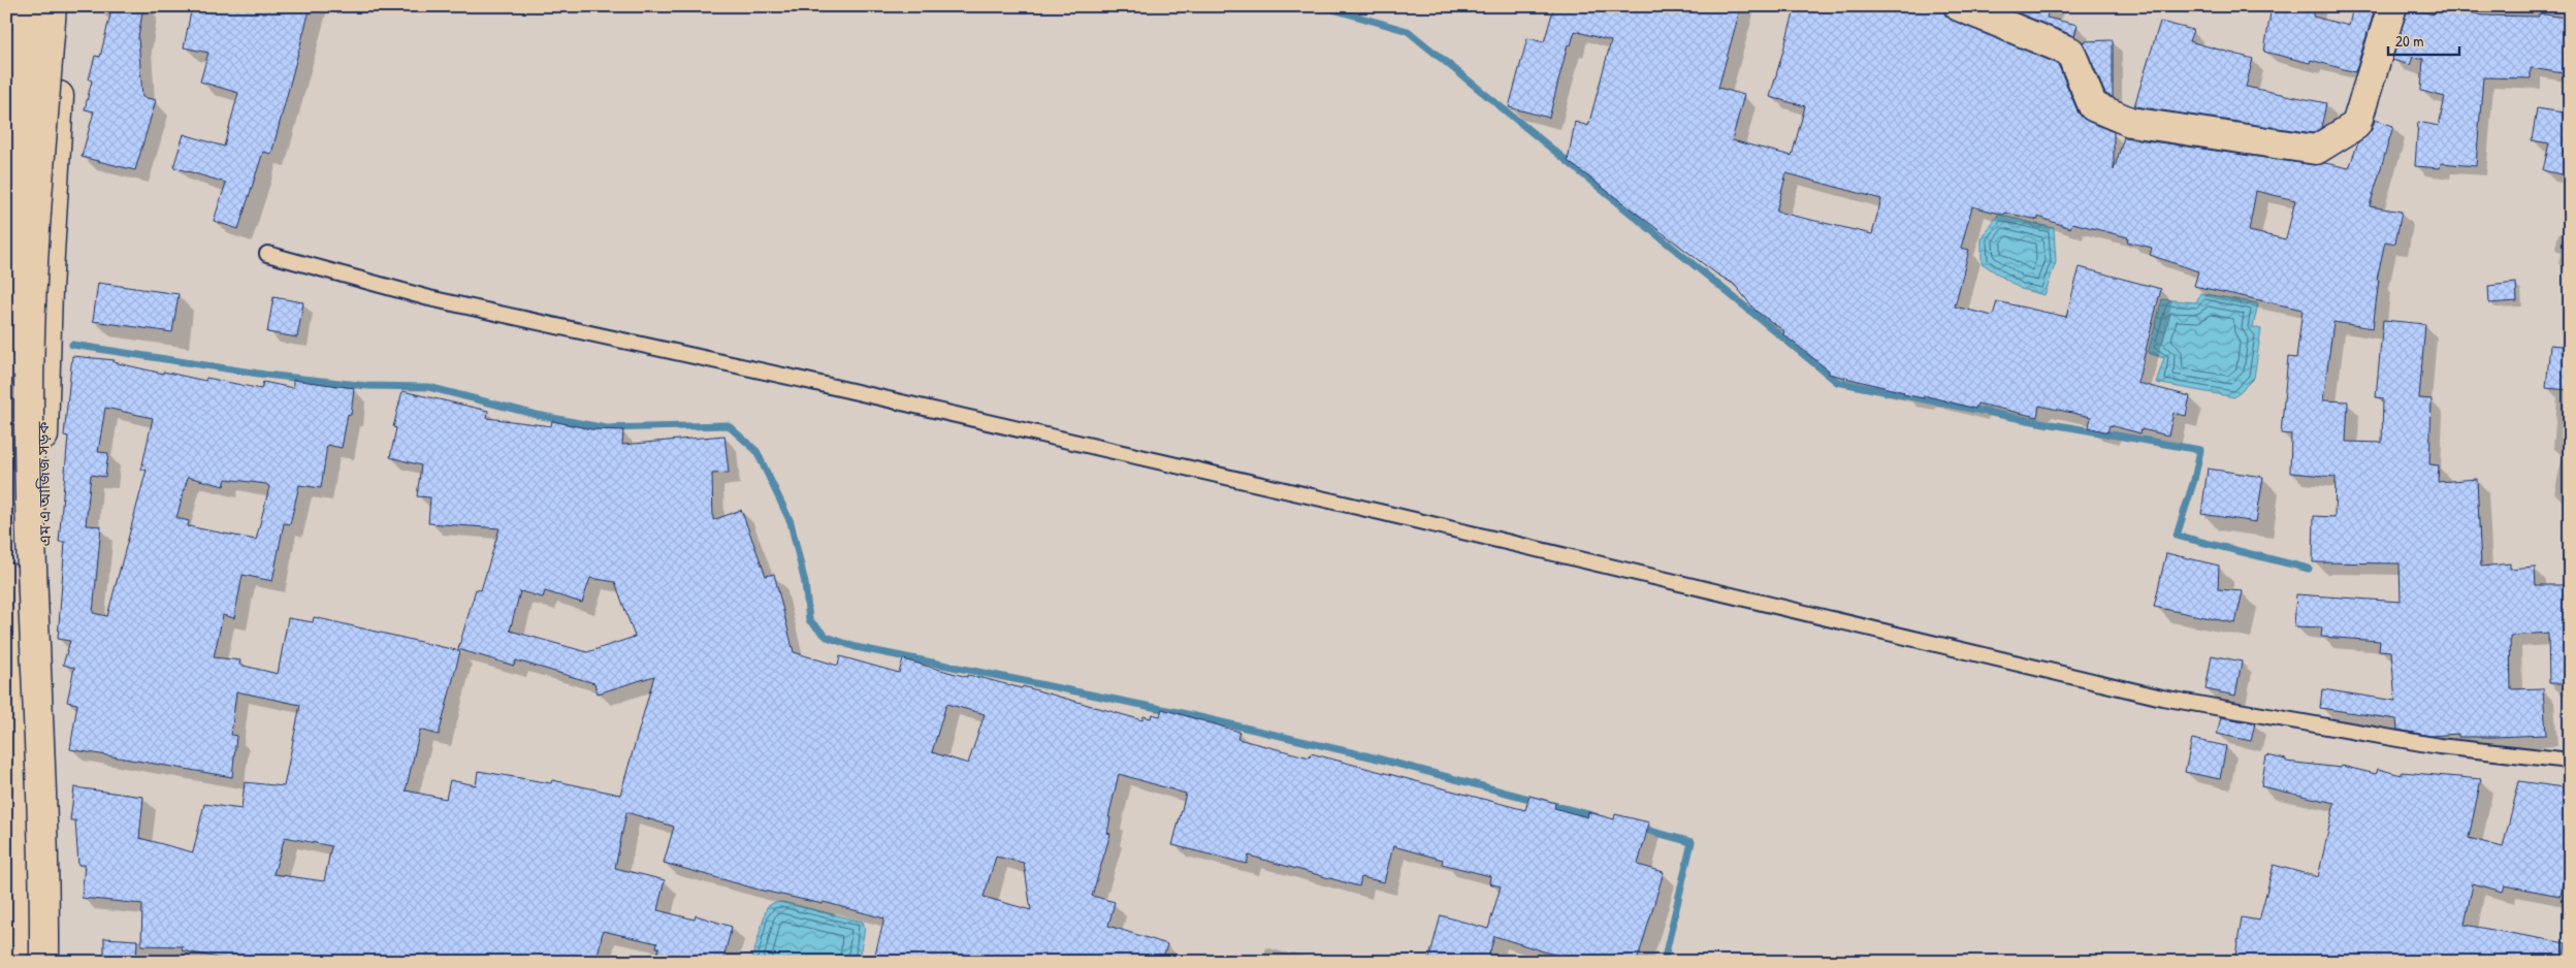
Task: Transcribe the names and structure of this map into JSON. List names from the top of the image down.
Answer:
{
  "streets": {
    "main road": ["এম এ আজিজ সড়ক"]
  },
  "scale_bar": "20 m"
}
